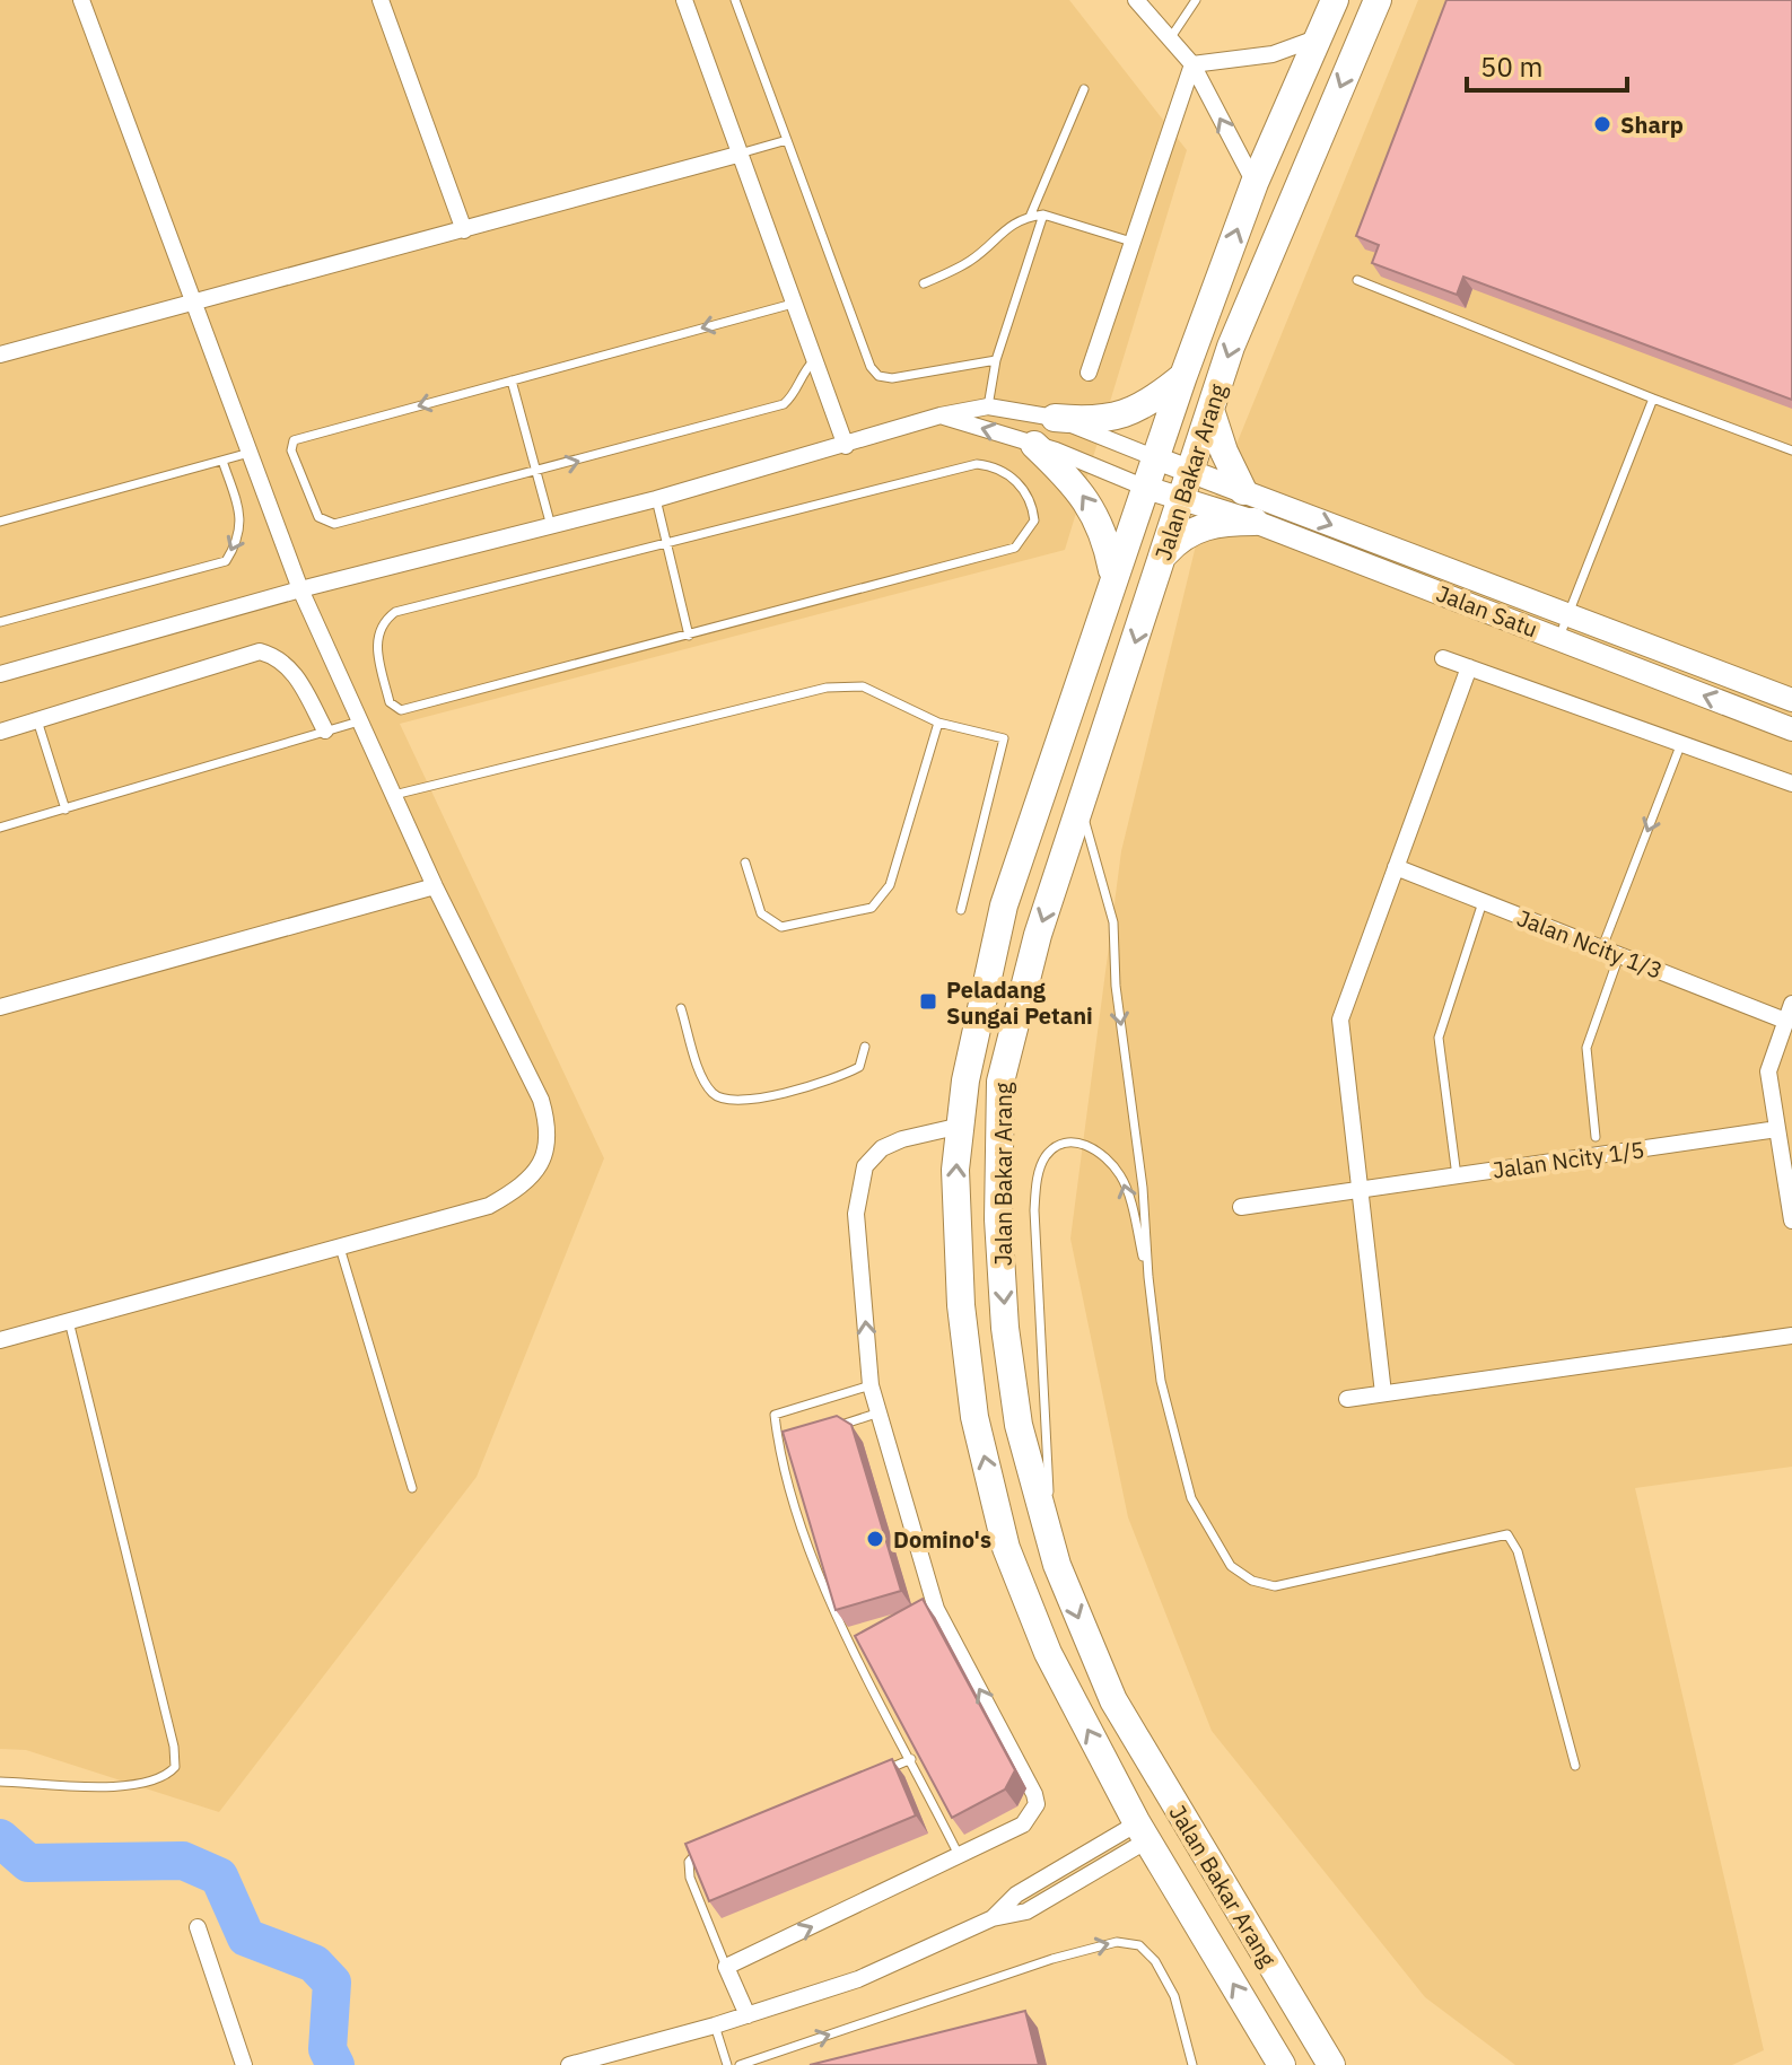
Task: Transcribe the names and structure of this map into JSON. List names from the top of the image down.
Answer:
{
  "streets": {
    "main road": ["Jalan Bakar Arang", "Jalan Satu"],
    "street": ["Jalan Ncity 1/3", "Jalan Ncity 1/5"]
  },
  "crossings": [
    ["Jalan Bakar Arang", "Jalan Satu"]
  ],
  "places": {
    "other": ["Sharp", "Domino's"],
    "transit": ["Peladang Sungai Petani"]
  },
  "scale_bar": "50 m"
}
